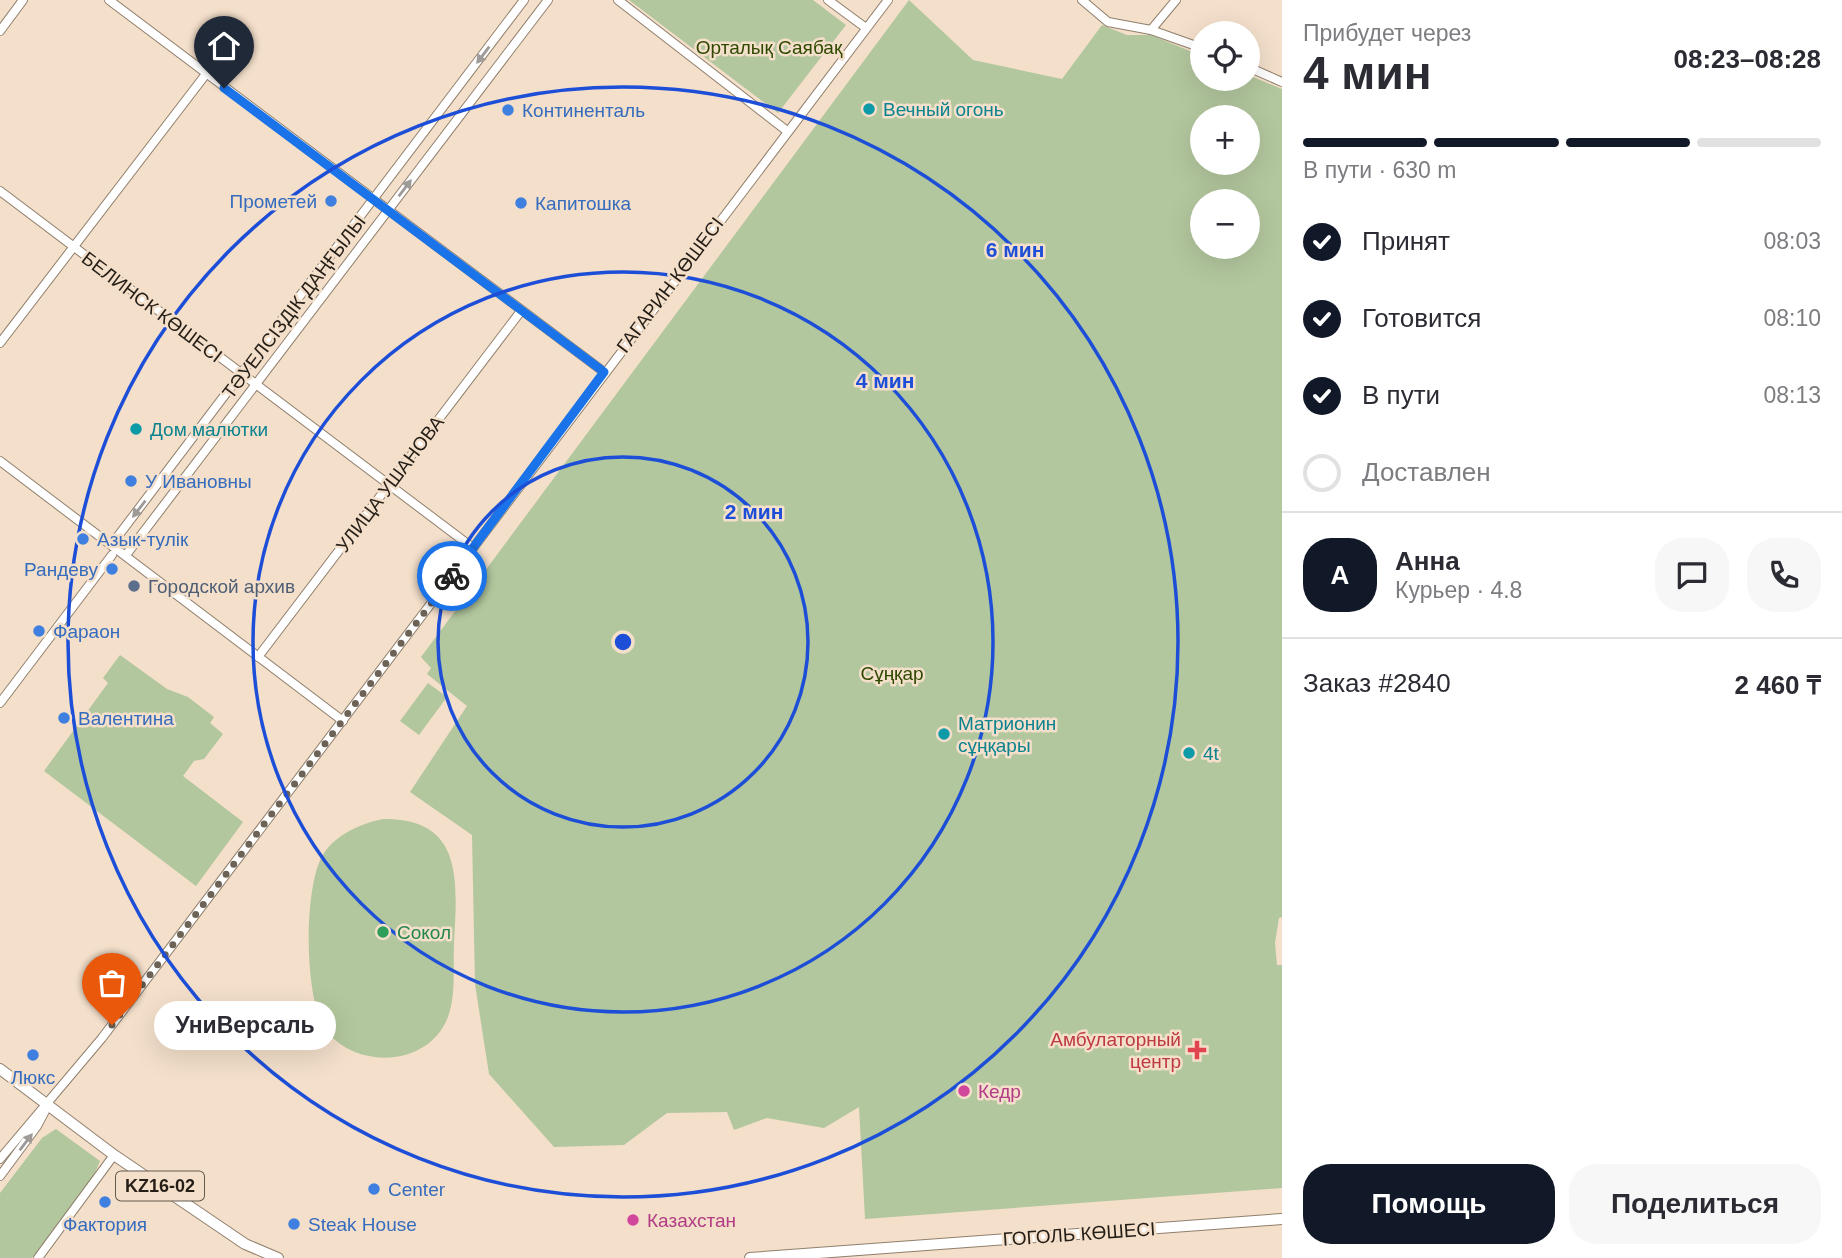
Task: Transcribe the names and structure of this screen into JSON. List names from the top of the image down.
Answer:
{
  "streets": {
    "main road": ["KZ16-02", "ГОГОЛЬ КӨШЕСІ"],
    "street": [
      "ГАГАРИН КӨШЕСІ",
      "БЕЛИНСК КӨШЕСІ",
      "ТӘУЕЛСІЗДІК ДАҢҒЫЛЫ",
      "УЛИЦА УШАНОВА"
    ]
  },
  "crossings": [
    ["ГАГАРИН КӨШЕСІ", "БЕЛИНСК КӨШЕСІ"],
    ["ГАГАРИН КӨШЕСІ", "KZ16-02"],
    ["БЕЛИНСК КӨШЕСІ", "ТӘУЕЛСІЗДІК ДАҢҒЫЛЫ"],
    ["БЕЛИНСК КӨШЕСІ", "УЛИЦА УШАНОВА"]
  ],
  "parks": ["Орталық Саябақ", "Сұңқар"],
  "places": {
    "other": [
      "Вечный огонь",
      "Континенталь",
      "Прометей",
      "Капитошка",
      "Дом малютки",
      "У Ивановны",
      "Азык-тулiк",
      "Рандеву",
      "Городской архив",
      "Фараон",
      "Валентина",
      "Матрионин сұңқары",
      "4t",
      "Сокол",
      "УниВерсаль",
      "Люкс",
      "Кедр",
      "Center",
      "Фактория",
      "Казахстан",
      "Steak House"
    ],
    "health": ["Амбулаторный центр"]
  },
  "page": {
    "heading": ["4 мин", "Прибудет через", "08:23–08:28"],
    "panel": [
      "Анна",
      "Курьер · 4.8",
      "Заказ #2840",
      "2 460 ₸"
    ],
    "map_buttons": ["+", "−"],
    "bar": "В пути · 630 m",
    "list": [
      ["Принят", "08:03"],
      ["Готовится", "08:10"],
      ["В пути", "08:13"],
      "Доставлен"
    ],
    "round": "А",
    "bubble": "УниВерсаль",
    "buttons": ["Помощь", "Поделиться"]
  },
  "rings": ["6 мин", "4 мин", "2 мин"]
}
